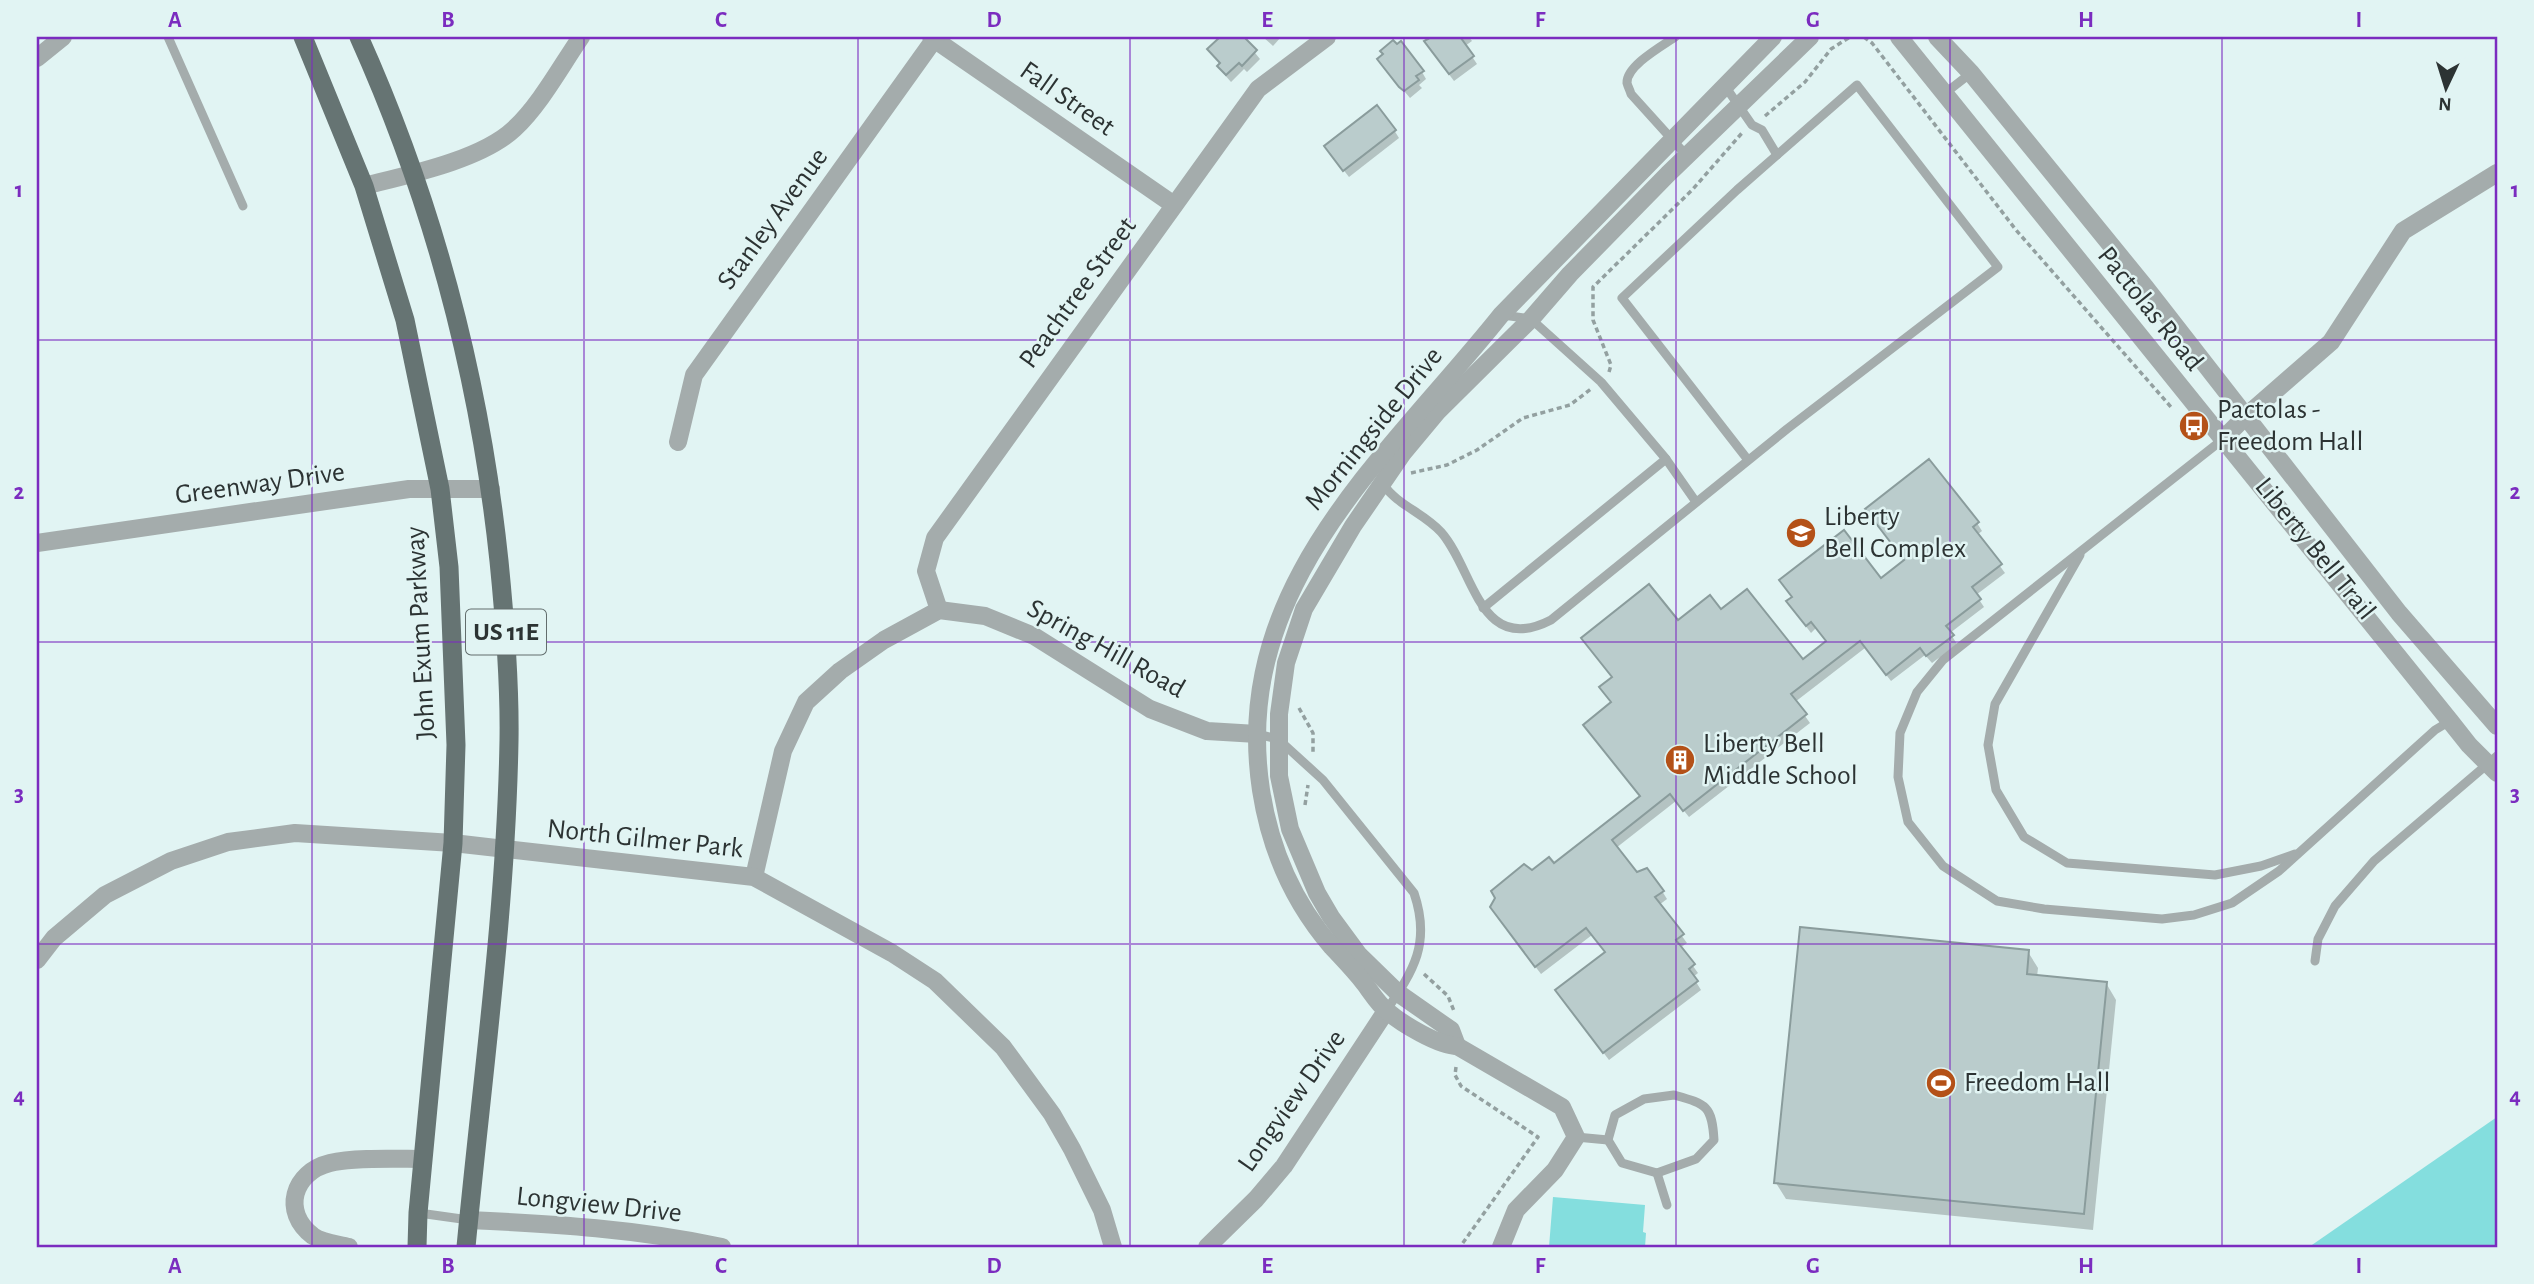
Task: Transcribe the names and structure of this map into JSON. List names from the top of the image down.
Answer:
{
  "streets": {
    "main road": ["US 11E", "John Exum Parkway"],
    "street": [
      "Fall Street",
      "Stanley Avenue",
      "Peachtree Street",
      "Pactolas Road",
      "Morningside Drive",
      "Greenway Drive",
      "Spring Hill Road",
      "North Gilmer Park",
      "Longview Drive"
    ]
  },
  "crossings": [
    ["Fall Street", "Stanley Avenue"],
    ["Fall Street", "Peachtree Street"],
    ["Peachtree Street", "Spring Hill Road"],
    ["Morningside Drive", "Spring Hill Road"],
    ["Morningside Drive", "Longview Drive"],
    ["Greenway Drive", "US 11E"],
    ["Greenway Drive", "John Exum Parkway"],
    ["US 11E", "North Gilmer Park"],
    ["US 11E", "Longview Drive"],
    ["John Exum Parkway", "North Gilmer Park"]
  ],
  "places": {
    "bus stop": ["Pactolas - Freedom Hall"],
    "school or university": ["Liberty Bell Complex"],
    "building": ["Liberty Bell Middle School"],
    "sports": ["Freedom Hall"]
  },
  "north": "bottom",
  "grid": {
    "columns": [
      "A",
      "B",
      "C",
      "D",
      "E",
      "F",
      "G",
      "H",
      "I"
    ],
    "rows": [
      "1",
      "2",
      "3",
      "4"
    ]
  }
}
